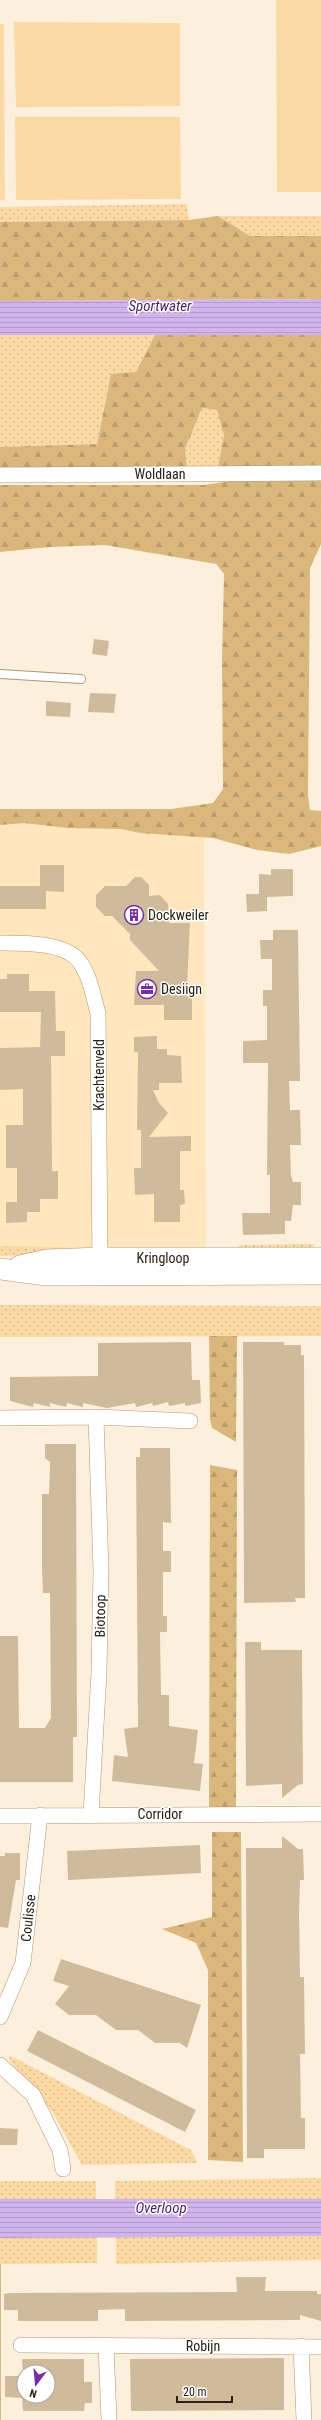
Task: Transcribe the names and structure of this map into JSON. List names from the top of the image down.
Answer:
{
  "streets": {
    "street": [
      "Woldlaan",
      "Krachtenveld",
      "Kringloop",
      "Biotoop",
      "Corridor",
      "Coulisse",
      "Robijn"
    ]
  },
  "crossings": [
    ["Krachtenveld", "Kringloop"],
    ["Biotoop", "Corridor"],
    ["Corridor", "Coulisse"]
  ],
  "water": ["Sportwater", "Overloop"],
  "places": {
    "building": ["Dockweiler"],
    "office": ["Desiign"]
  },
  "scale_bar": "20 m",
  "north": "bottom"
}
